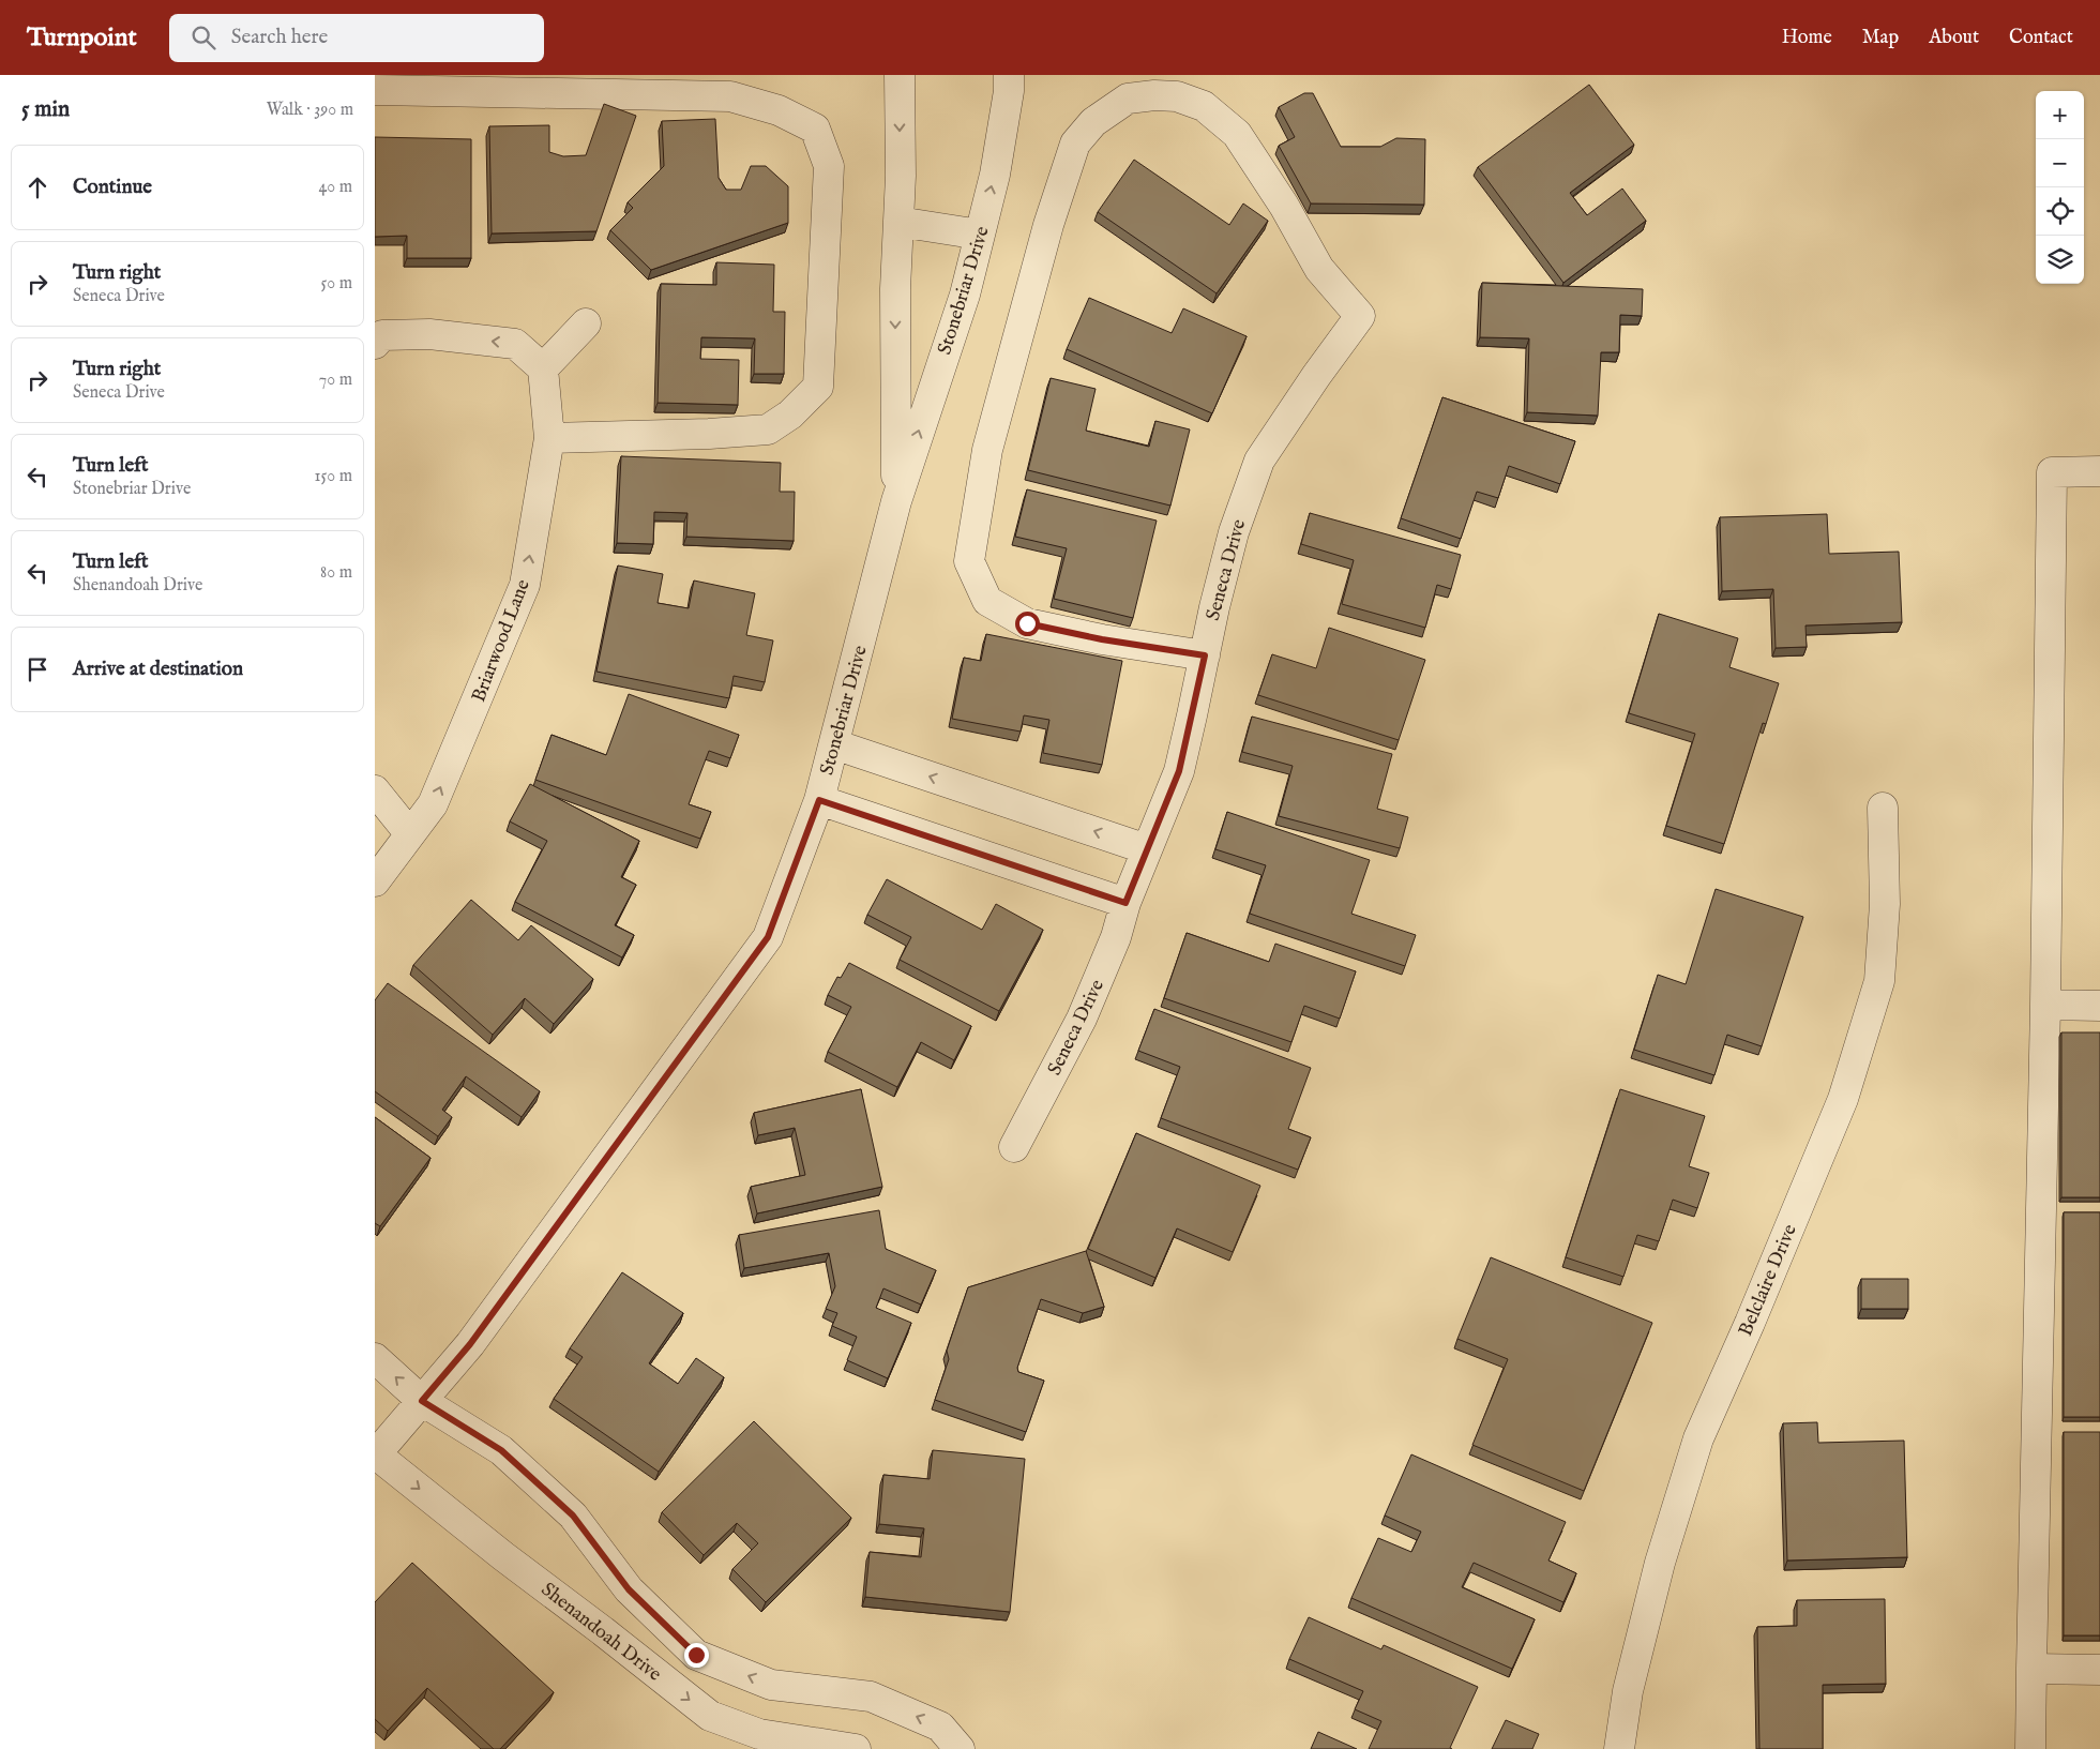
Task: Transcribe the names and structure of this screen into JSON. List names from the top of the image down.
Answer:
{
  "streets": {
    "street": [
      "Stonebriar Drive",
      "Seneca Drive",
      "Briarwood Lane",
      "Belclaire Drive",
      "Shenandoah Drive"
    ]
  },
  "crossings": [
    ["Stonebriar Drive", "Shenandoah Drive"]
  ],
  "one_way": ["Briarwood Lane"],
  "page": {
    "header": "Turnpoint",
    "search": "Search here",
    "nav": [
      "Home",
      "Map",
      "About",
      "Contact"
    ],
    "heading": ["5 min", "Walk · 390 m"],
    "map_buttons": ["+", "−"],
    "list": [
      ["Continue", "40 m"],
      ["Turn right", "Seneca Drive", "50 m"],
      ["Turn right", "Seneca Drive", "70 m"],
      ["Turn left", "Stonebriar Drive", "150 m"],
      ["Turn left", "Shenandoah Drive", "80 m"],
      "Arrive at destination"
    ]
  }
}
